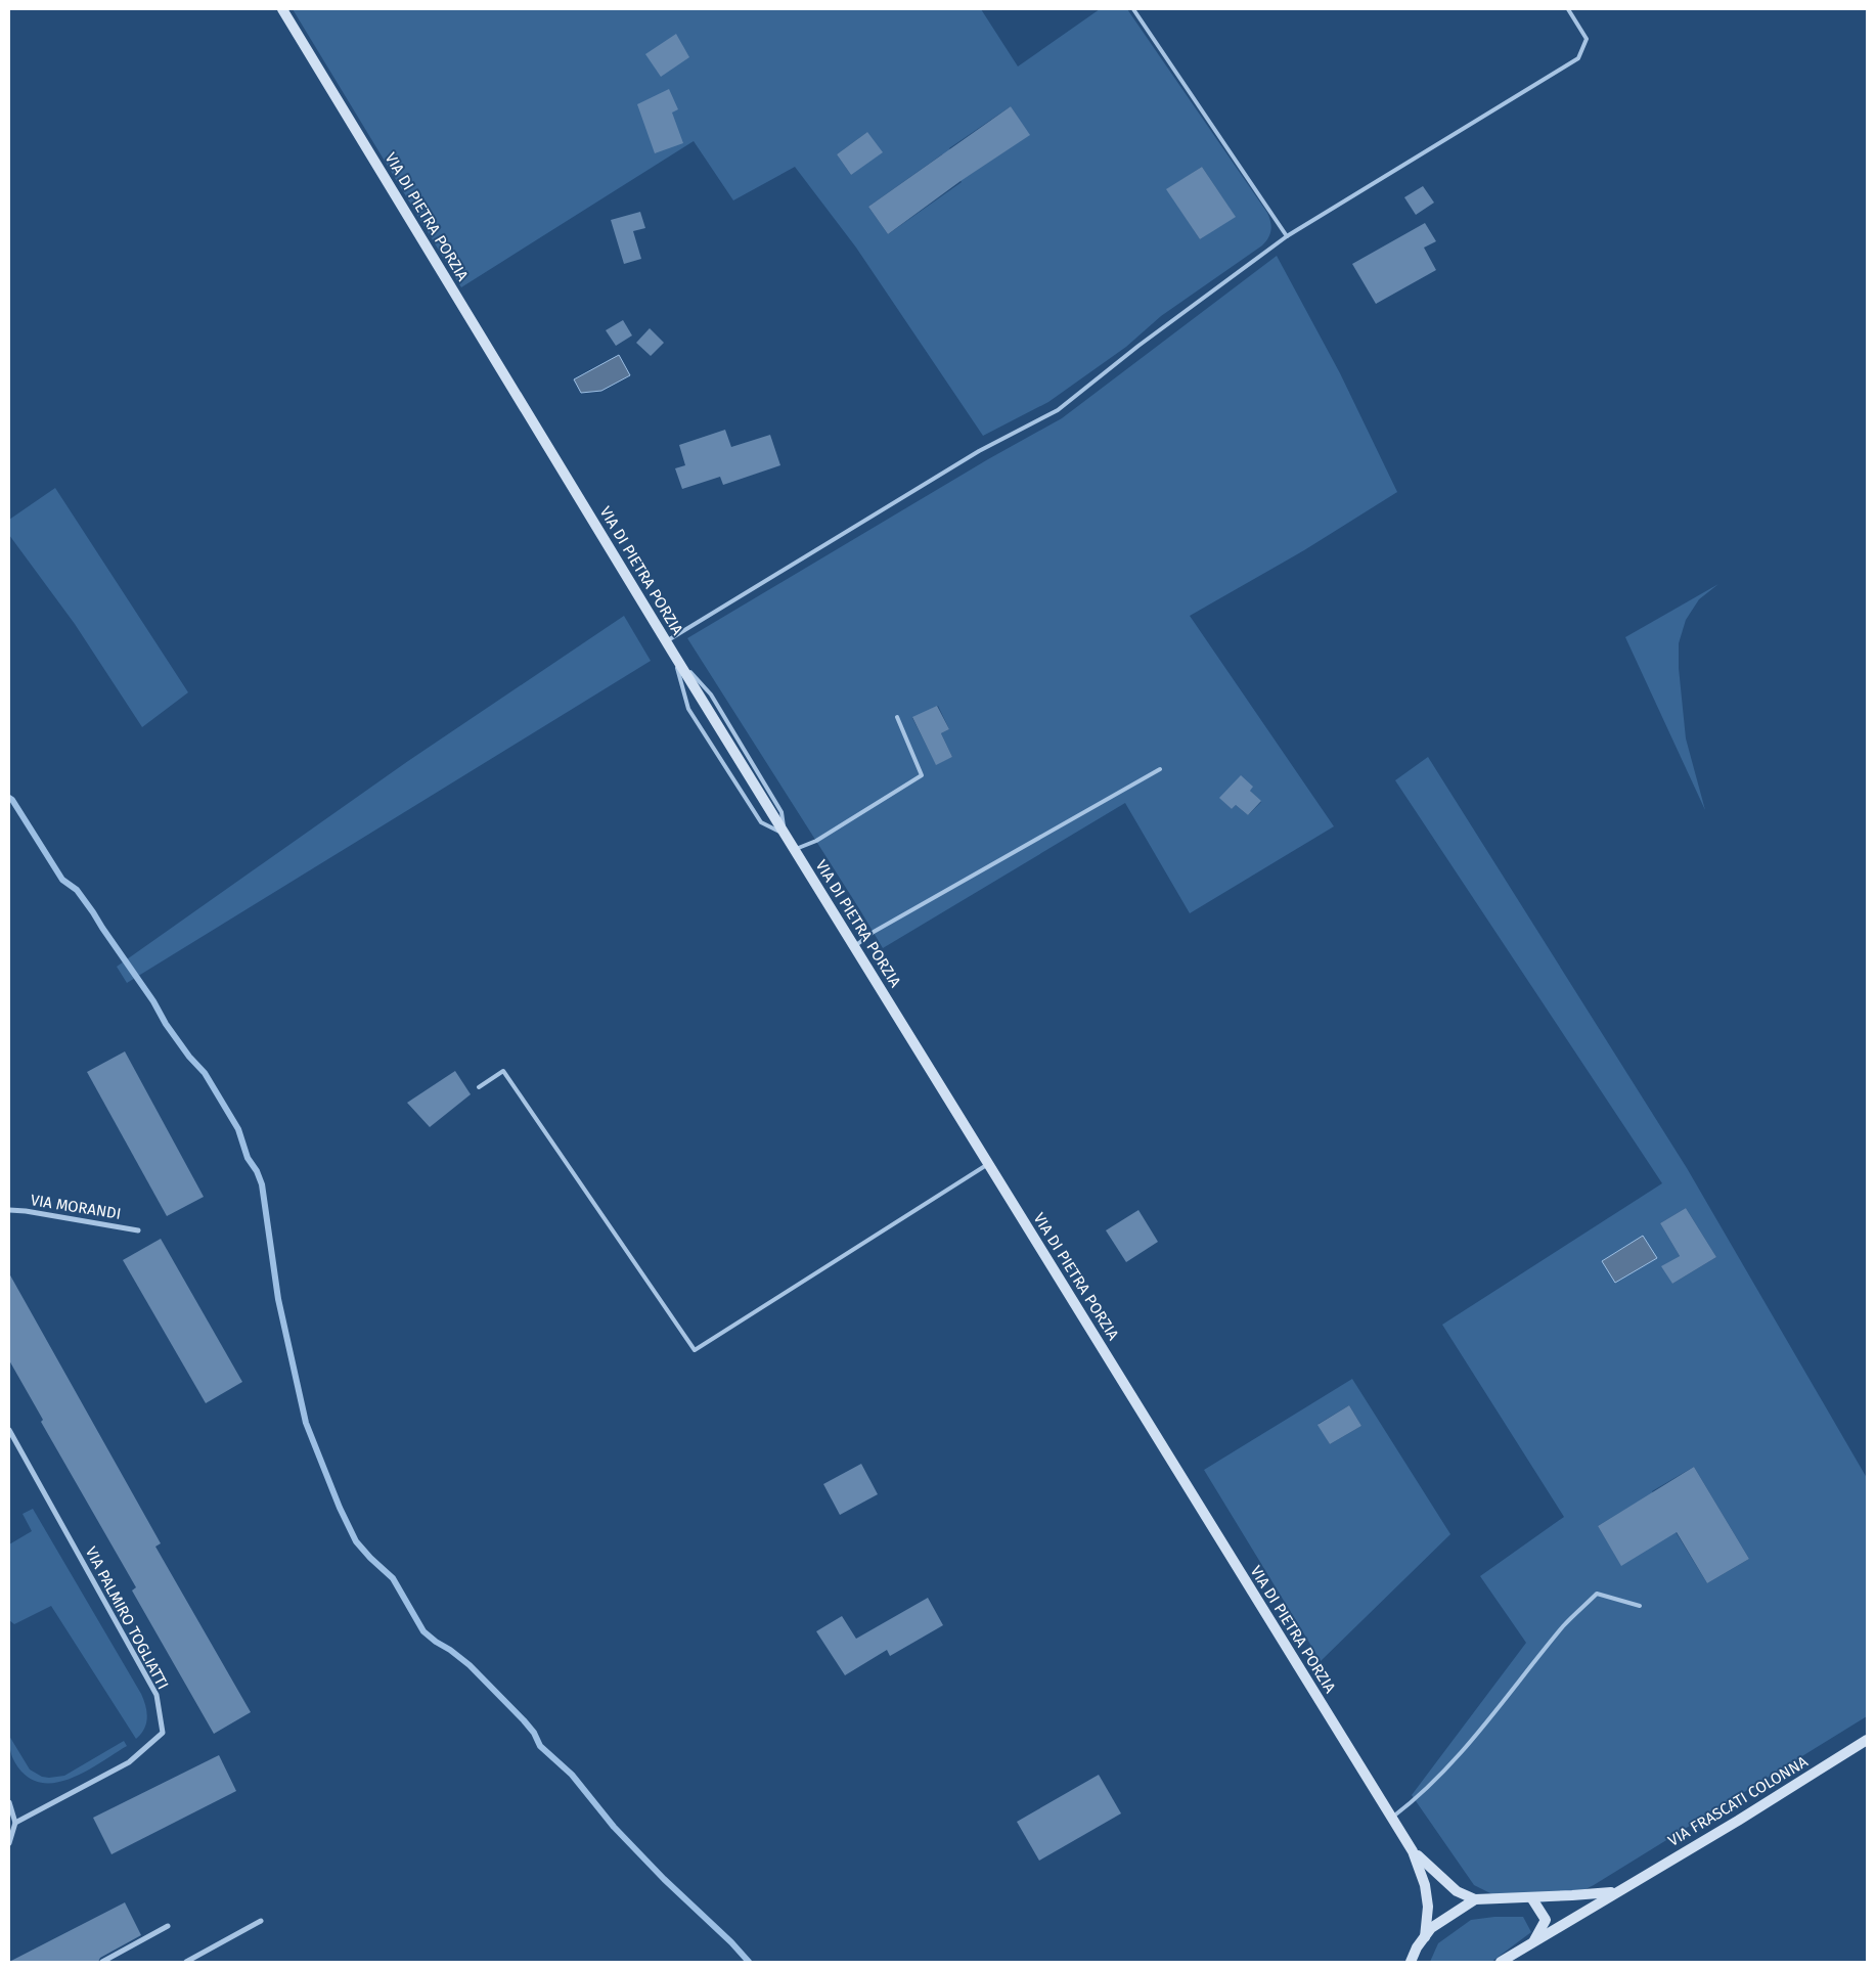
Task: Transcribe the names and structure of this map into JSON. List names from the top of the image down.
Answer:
{
  "streets": {
    "street": [
      "VIA DI PIETRA PORZIA",
      "VIA MORANDI",
      "VIA PALMIRO TOGLIATTI",
      "VIA FRASCATI COLONNA"
    ]
  }
}
